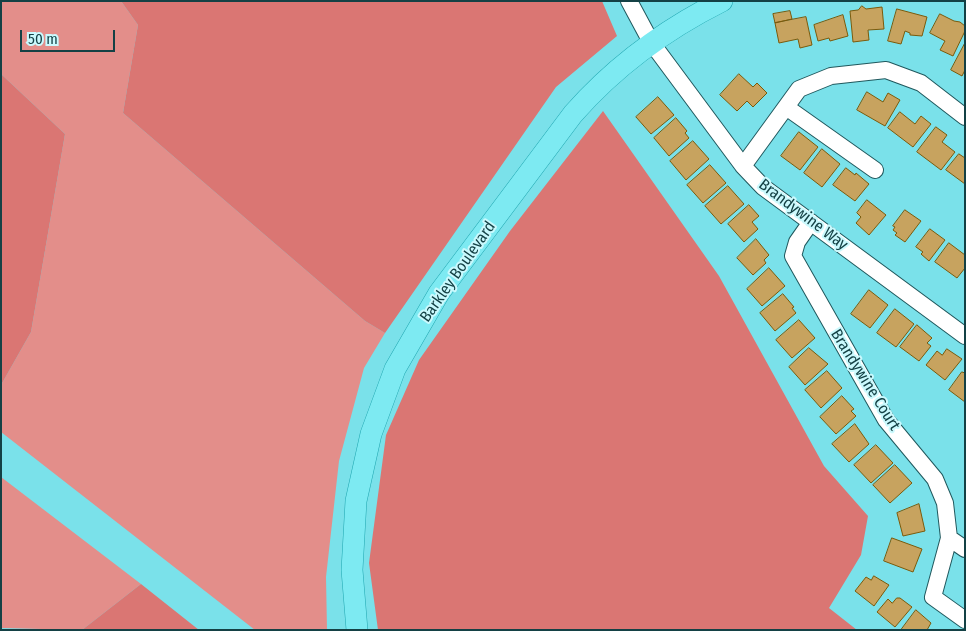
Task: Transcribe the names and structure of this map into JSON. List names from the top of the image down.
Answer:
{
  "streets": {
    "main road": ["Barkley Boulevard"],
    "street": ["Brandywine Way", "Brandywine Court"]
  },
  "crossings": [
    ["Brandywine Way", "Barkley Boulevard"],
    ["Brandywine Way", "Brandywine Court"]
  ],
  "scale_bar": "50 m"
}
